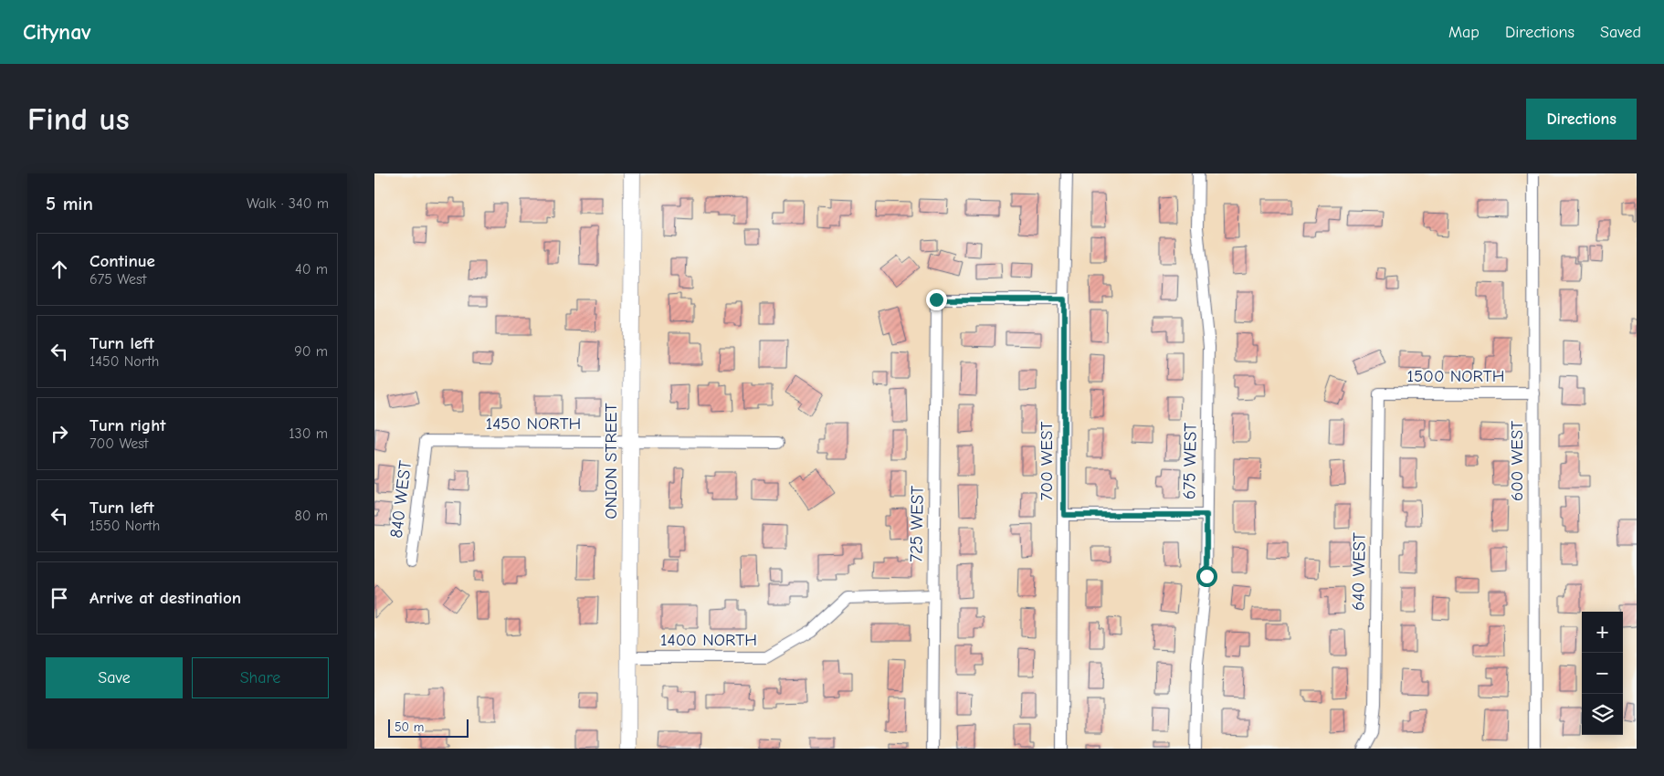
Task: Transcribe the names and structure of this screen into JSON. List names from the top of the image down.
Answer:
{
  "streets": {
    "street": [
      "1500 NORTH",
      "1450 NORTH",
      "ONION STREET",
      "700 WEST",
      "675 WEST",
      "600 WEST",
      "840 WEST",
      "725 WEST",
      "640 WEST",
      "1400 NORTH"
    ]
  },
  "crossings": [
    ["1500 NORTH", "600 WEST"],
    ["1500 NORTH", "640 WEST"],
    ["1450 NORTH", "ONION STREET"],
    ["1450 NORTH", "840 WEST"],
    ["ONION STREET", "1400 NORTH"],
    ["700 WEST", "725 WEST"],
    ["725 WEST", "1400 NORTH"]
  ],
  "scale_bar": "50 m",
  "page": {
    "header": "Citynav",
    "nav": ["Map", "Directions", "Saved"],
    "buttons": [
      "Directions",
      ["Save", "Share"]
    ],
    "title": "Find us",
    "heading": ["5 min", "Walk · 340 m"],
    "list": [
      ["Continue", "675 West", "40 m"],
      ["Turn left", "1450 North", "90 m"],
      ["Turn right", "700 West", "130 m"],
      ["Turn left", "1550 North", "80 m"],
      "Arrive at destination"
    ],
    "map_buttons": ["+", "−"],
    "scale": "50 m"
  }
}
